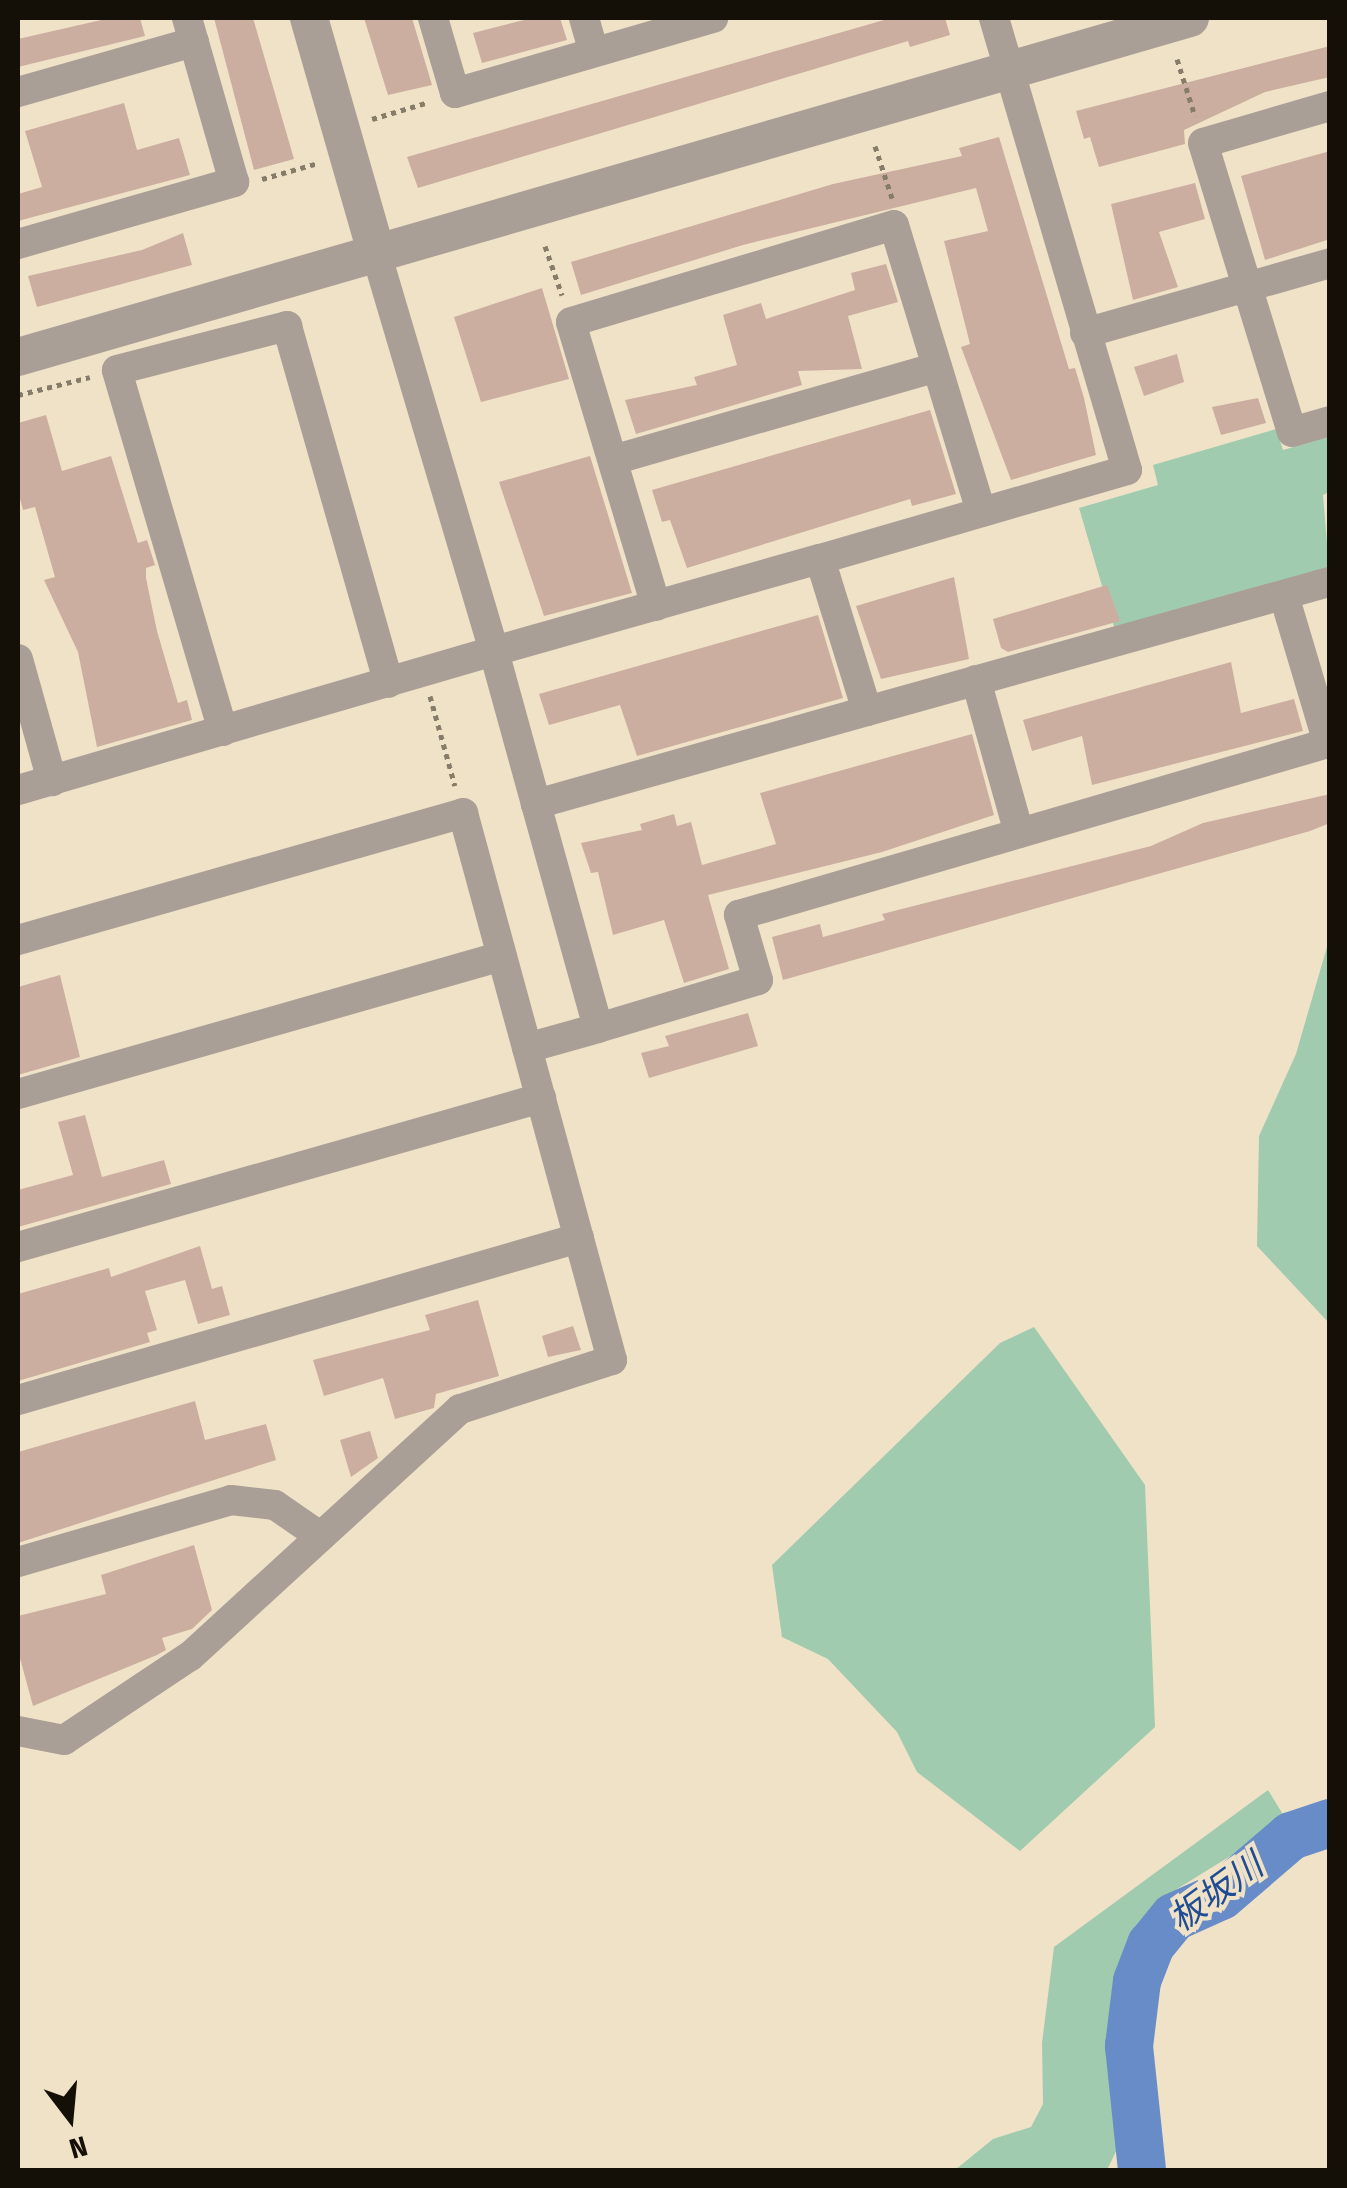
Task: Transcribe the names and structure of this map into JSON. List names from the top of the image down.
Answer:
{
  "water": ["板坂川"],
  "north": "bottom"
}
